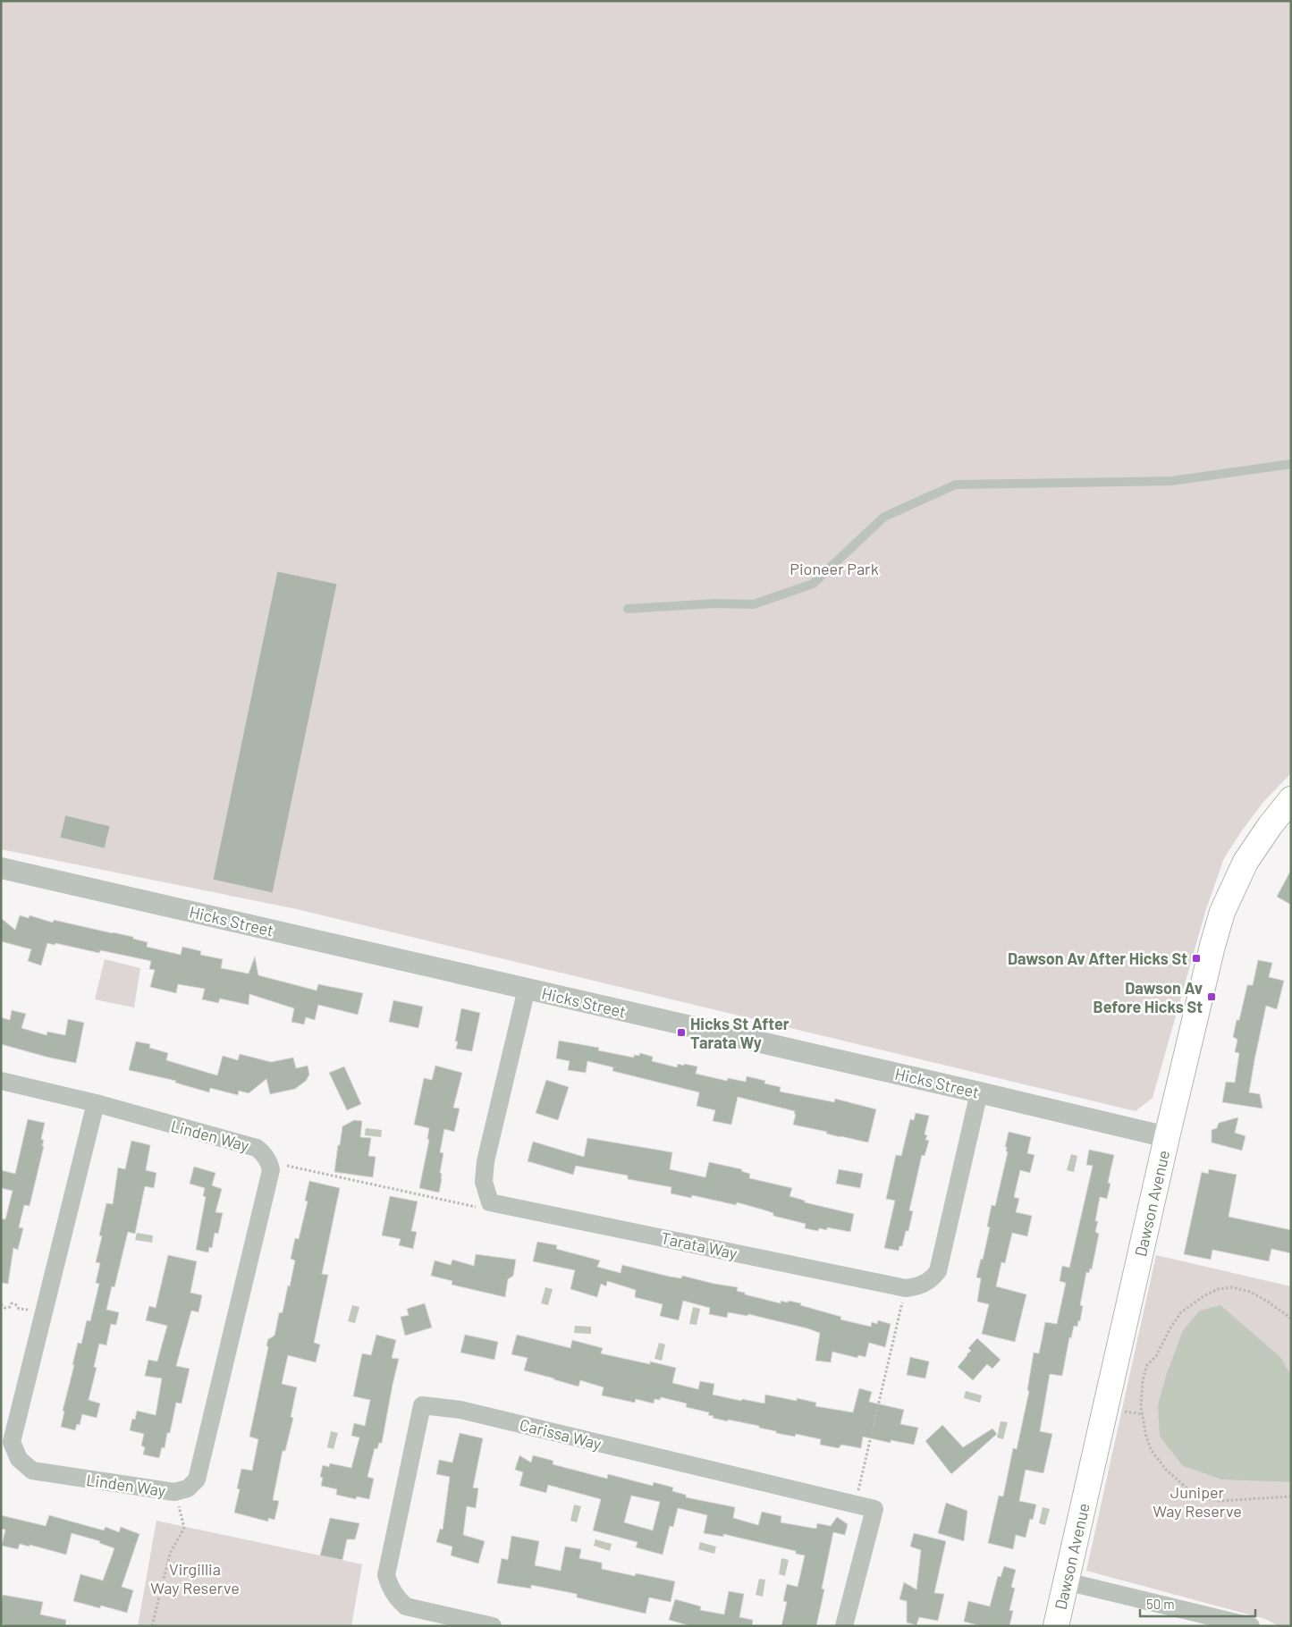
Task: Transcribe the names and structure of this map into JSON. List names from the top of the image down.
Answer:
{
  "streets": {
    "main road": ["Dawson Avenue"],
    "street": [
      "Hicks Street",
      "Linden Way",
      "Tarata Way",
      "Carissa Way"
    ]
  },
  "crossings": [
    ["Hicks Street", "Dawson Avenue"],
    ["Hicks Street", "Tarata Way"]
  ],
  "parks": ["Pioneer Park", "Juniper Way Reserve", "Virgillia Way Reserve"],
  "places": {
    "transit": ["Dawson Av After Hicks St", "Dawson Av Before Hicks St", "Hicks St After Tarata Wy"]
  },
  "scale_bar": "50 m"
}
